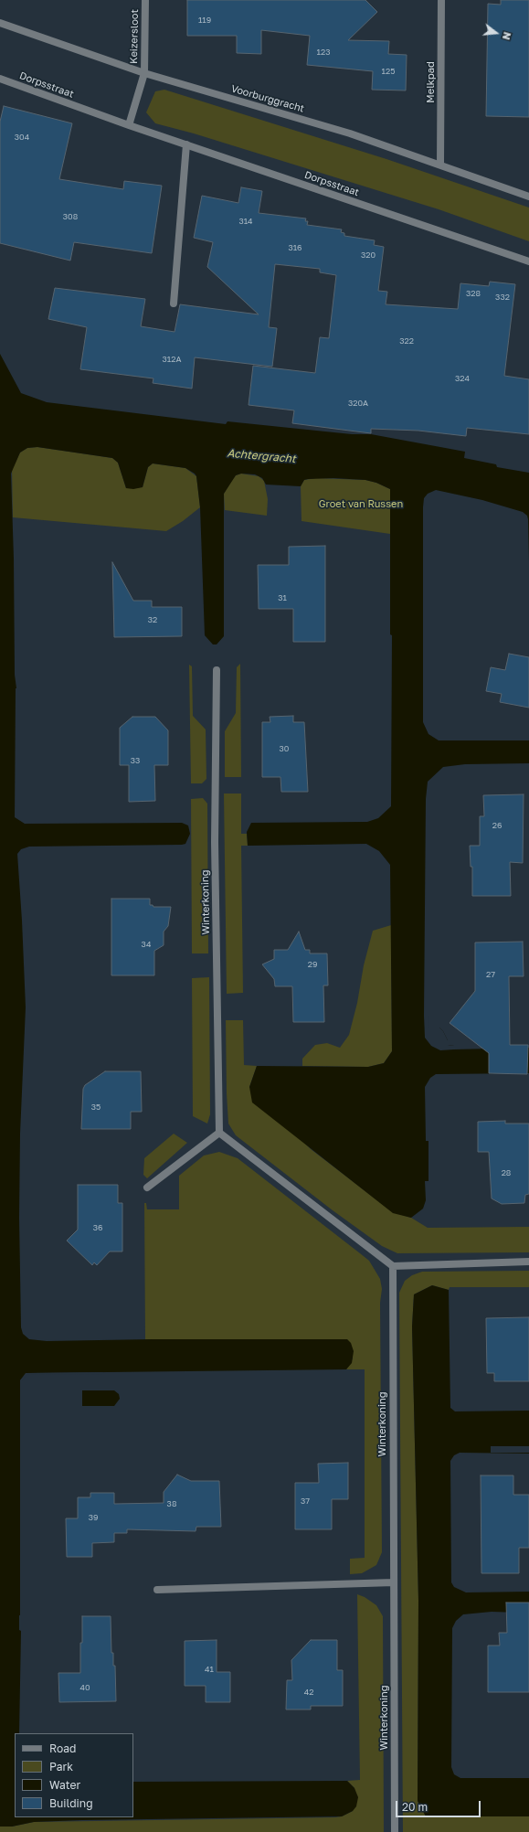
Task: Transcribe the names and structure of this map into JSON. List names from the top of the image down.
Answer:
{
  "streets": {
    "street": [
      "Keizersloot",
      "Melkpad",
      "Dorpsstraat",
      "Voorburggracht",
      "Winterkoning"
    ]
  },
  "crossings": [
    ["Keizersloot", "Voorburggracht"],
    ["Melkpad", "Voorburggracht"]
  ],
  "water": ["Achtergracht"],
  "parks": ["Groet van Russen"],
  "house_numbers": [
    "119",
    "123",
    "125",
    "304",
    "308",
    "314",
    "316",
    "320",
    "328",
    "332",
    "322",
    "312A",
    "324",
    "320A",
    "31",
    "32",
    "30",
    "33",
    "26",
    "34",
    "29",
    "27",
    "35",
    "28",
    "36",
    "37",
    "38",
    "39",
    "41",
    "40",
    "42"
  ],
  "legend": [
    "Road",
    "Park",
    "Water",
    "Building"
  ],
  "scale_bar": "20 m",
  "north": "right"
}
